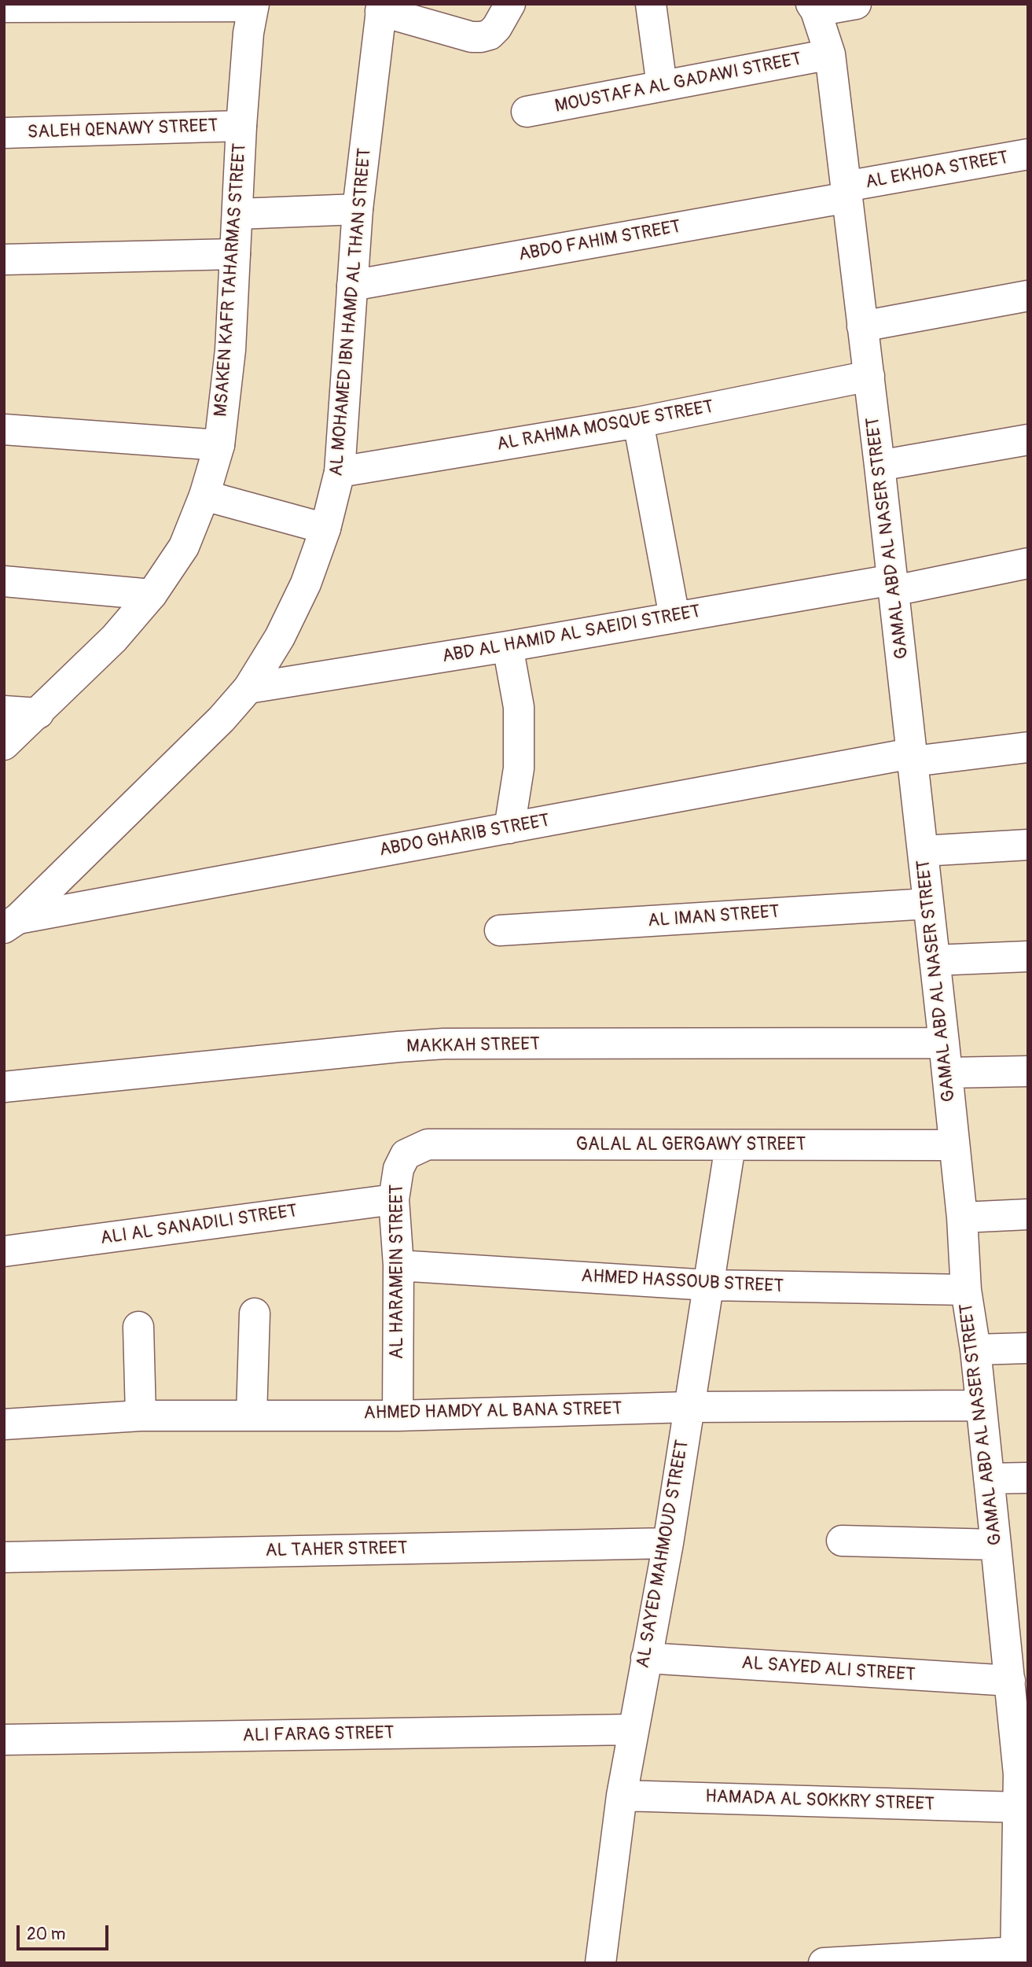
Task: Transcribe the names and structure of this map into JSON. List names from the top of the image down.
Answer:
{
  "streets": {
    "street": [
      "MOUSTAFA AL GADAWI STREET",
      "SALEH QENAWY STREET",
      "AL EKHOA STREET",
      "ABDO FAHIM STREET",
      "MSAKEN KAFR TAHARMAS STREET",
      "AL MOHAMED IBN HAMD AL THAN STREET",
      "AL RAHMA MOSQUE STREET",
      "GAMAL ABD AL NASER STREET",
      "ABD AL HAMID AL SAEIDI STREET",
      "ABDO GHARIB STREET",
      "AL IMAN STREET",
      "MAKKAH STREET",
      "GALAL AL GERGAWY STREET",
      "ALI AL SANADILI STREET",
      "AL HARAMEIN STREET",
      "AHMED HASSOUB STREET",
      "AHMED HAMDY AL BANA STREET",
      "AL TAHER STREET",
      "AL SAYED MAHMOUD STREET",
      "AL SAYED ALI STREET",
      "ALI FARAG STREET",
      "HAMADA AL SOKKRY STREET"
    ]
  },
  "crossings": [
    ["MOUSTAFA AL GADAWI STREET", "GAMAL ABD AL NASER STREET"],
    ["SALEH QENAWY STREET", "MSAKEN KAFR TAHARMAS STREET"],
    ["AL EKHOA STREET", "ABDO FAHIM STREET"],
    ["AL EKHOA STREET", "GAMAL ABD AL NASER STREET"],
    ["ABDO FAHIM STREET", "AL MOHAMED IBN HAMD AL THAN STREET"],
    ["ABDO FAHIM STREET", "GAMAL ABD AL NASER STREET"],
    ["AL MOHAMED IBN HAMD AL THAN STREET", "AL RAHMA MOSQUE STREET"],
    ["AL MOHAMED IBN HAMD AL THAN STREET", "ABD AL HAMID AL SAEIDI STREET"],
    ["AL MOHAMED IBN HAMD AL THAN STREET", "ABDO GHARIB STREET"],
    ["AL RAHMA MOSQUE STREET", "GAMAL ABD AL NASER STREET"],
    ["GAMAL ABD AL NASER STREET", "ABD AL HAMID AL SAEIDI STREET"],
    ["GAMAL ABD AL NASER STREET", "ABDO GHARIB STREET"],
    ["GAMAL ABD AL NASER STREET", "AL IMAN STREET"],
    ["GAMAL ABD AL NASER STREET", "MAKKAH STREET"],
    ["GAMAL ABD AL NASER STREET", "GALAL AL GERGAWY STREET"],
    ["GAMAL ABD AL NASER STREET", "AHMED HASSOUB STREET"],
    ["GAMAL ABD AL NASER STREET", "AHMED HAMDY AL BANA STREET"],
    ["GAMAL ABD AL NASER STREET", "AL SAYED ALI STREET"],
    ["GAMAL ABD AL NASER STREET", "HAMADA AL SOKKRY STREET"],
    ["GALAL AL GERGAWY STREET", "AL HARAMEIN STREET"],
    ["GALAL AL GERGAWY STREET", "AL SAYED MAHMOUD STREET"],
    ["ALI AL SANADILI STREET", "AL HARAMEIN STREET"],
    ["AL HARAMEIN STREET", "AHMED HASSOUB STREET"],
    ["AL HARAMEIN STREET", "AHMED HAMDY AL BANA STREET"],
    ["AHMED HASSOUB STREET", "AL SAYED MAHMOUD STREET"],
    ["AHMED HAMDY AL BANA STREET", "AL SAYED MAHMOUD STREET"],
    ["AL TAHER STREET", "AL SAYED MAHMOUD STREET"],
    ["AL SAYED MAHMOUD STREET", "AL SAYED ALI STREET"],
    ["AL SAYED MAHMOUD STREET", "ALI FARAG STREET"],
    ["AL SAYED MAHMOUD STREET", "HAMADA AL SOKKRY STREET"]
  ],
  "scale_bar": "20 m"
}
